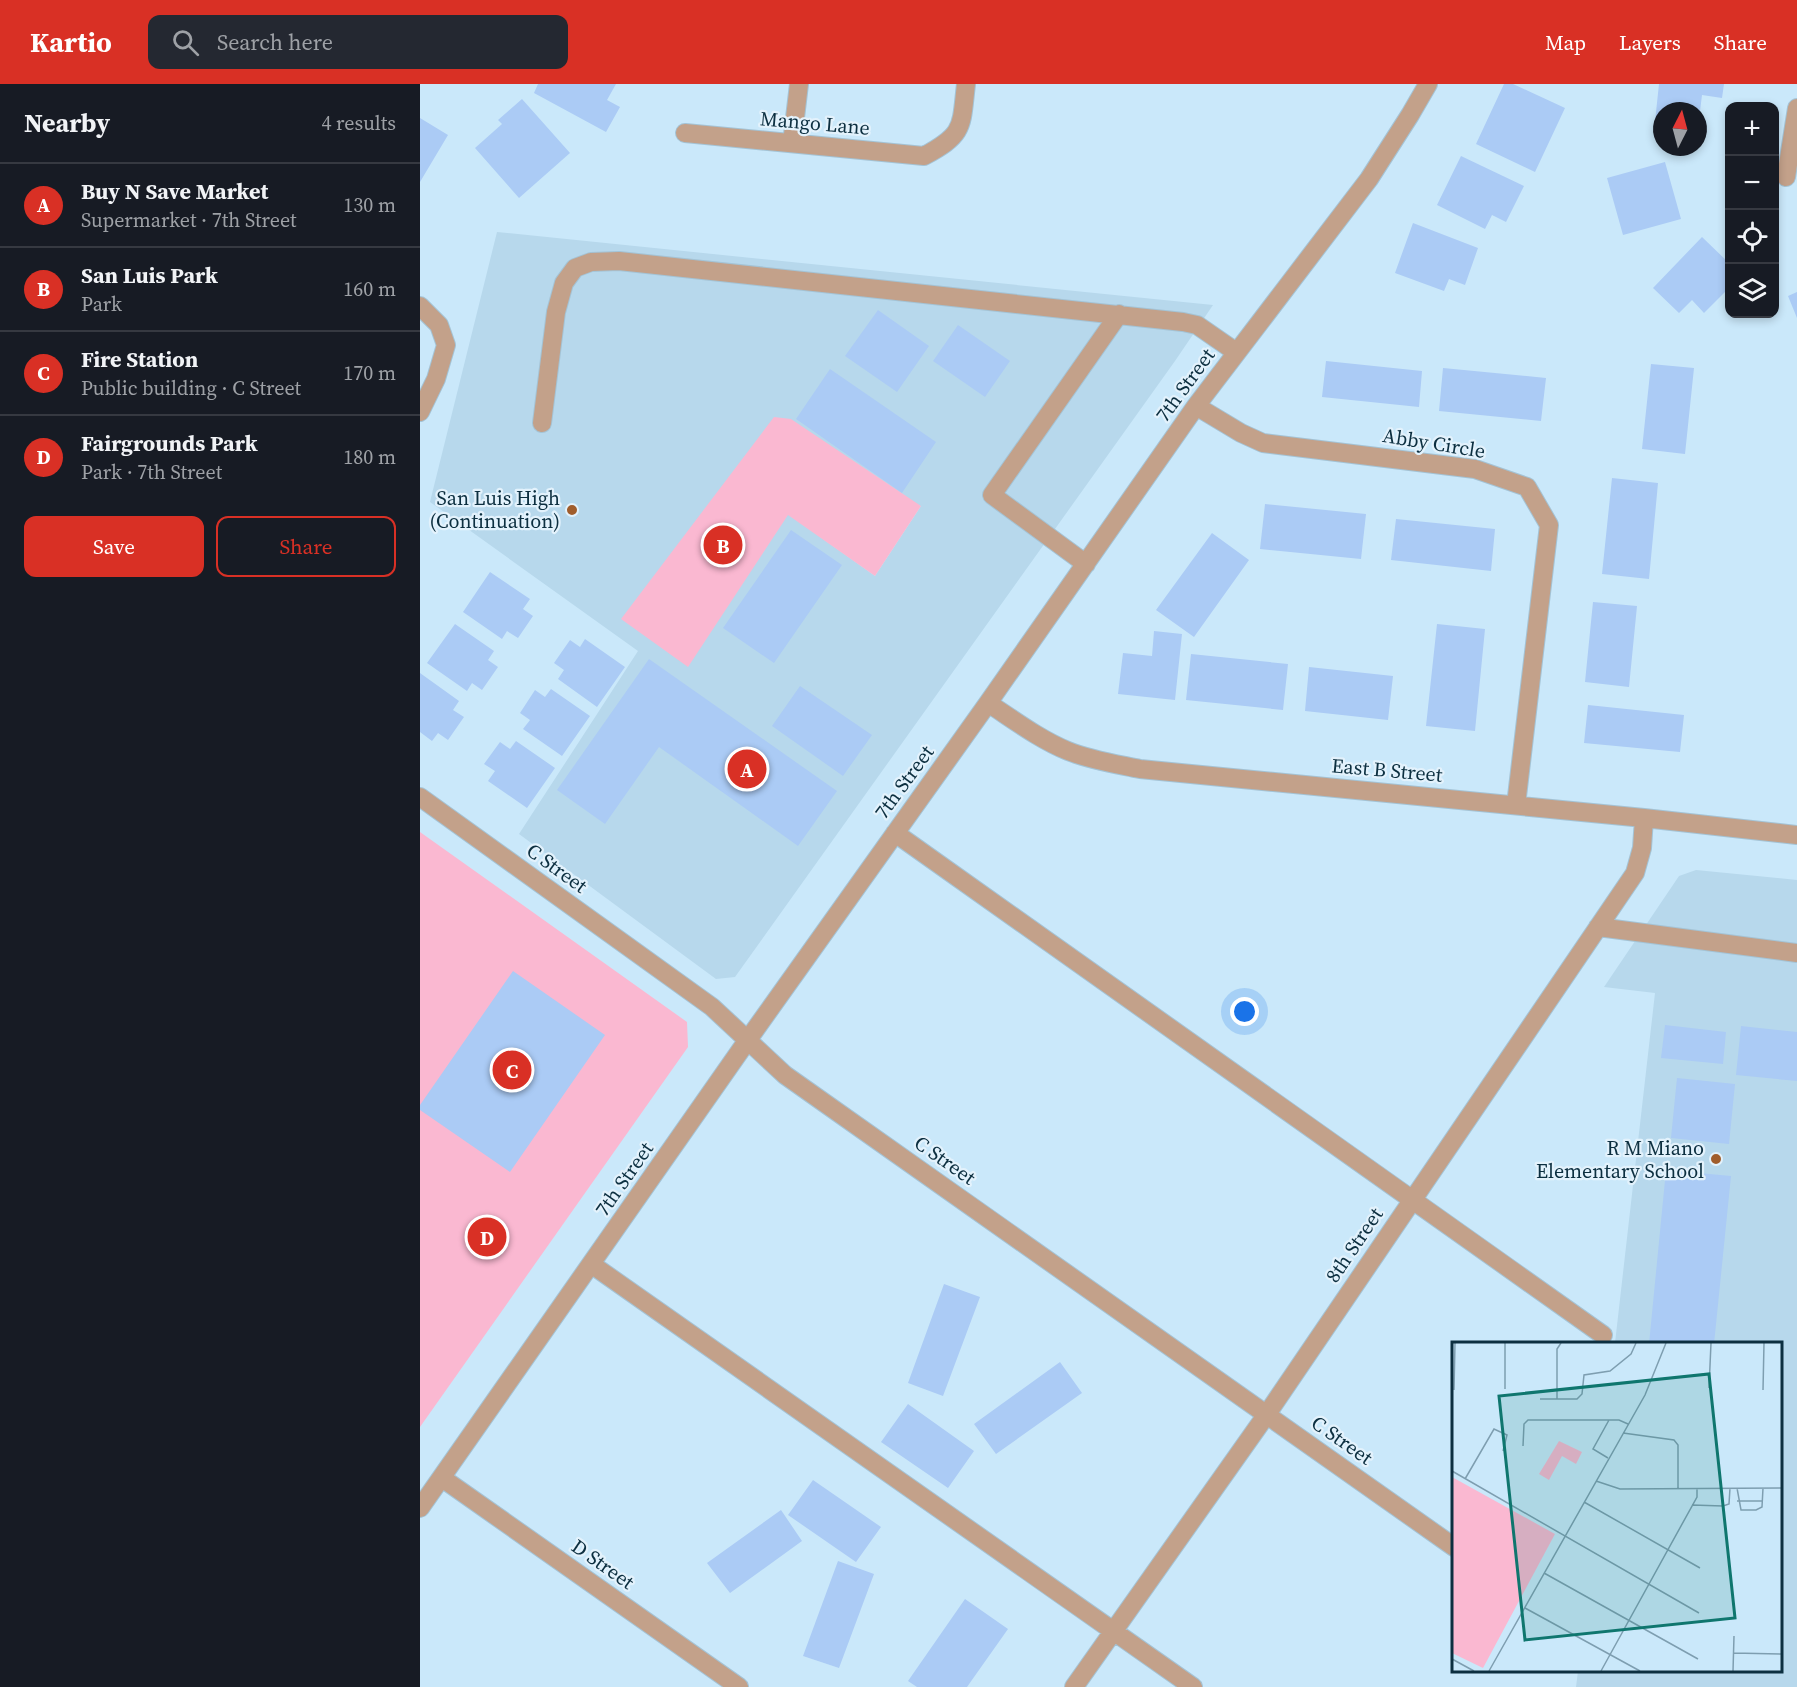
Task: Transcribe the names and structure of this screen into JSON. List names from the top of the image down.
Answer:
{
  "streets": {
    "street": [
      "Mango Lane",
      "7th Street",
      "Abby Circle",
      "East B Street",
      "C Street",
      "8th Street",
      "D Street"
    ]
  },
  "crossings": [
    ["7th Street", "Abby Circle"],
    ["7th Street", "East B Street"],
    ["7th Street", "C Street"],
    ["7th Street", "D Street"],
    ["Abby Circle", "East B Street"],
    ["East B Street", "8th Street"],
    ["C Street", "8th Street"]
  ],
  "places": ["San Luis High (Continuation)", "R M Miano Elementary School"],
  "north": "top",
  "page": {
    "header": "Kartio",
    "search": "Search here",
    "nav": ["Map", "Layers", "Share"],
    "heading": ["Nearby", "4 results"],
    "map_buttons": ["+", "−"],
    "list": [
      {
        "mark": "A",
        "name": "Buy N Save Market",
        "note": "Supermarket · 7th Street",
        "value": "130 m"
      },
      {
        "mark": "B",
        "name": "San Luis Park",
        "note": "Park",
        "value": "160 m"
      },
      {
        "mark": "C",
        "name": "Fire Station",
        "note": "Public building · C Street",
        "value": "170 m"
      },
      {
        "mark": "D",
        "name": "Fairgrounds Park",
        "note": "Park · 7th Street",
        "value": "180 m"
      }
    ],
    "buttons": ["Save", "Share"],
    "pins": [
      "B",
      "A",
      "C",
      "D"
    ]
  }
}
